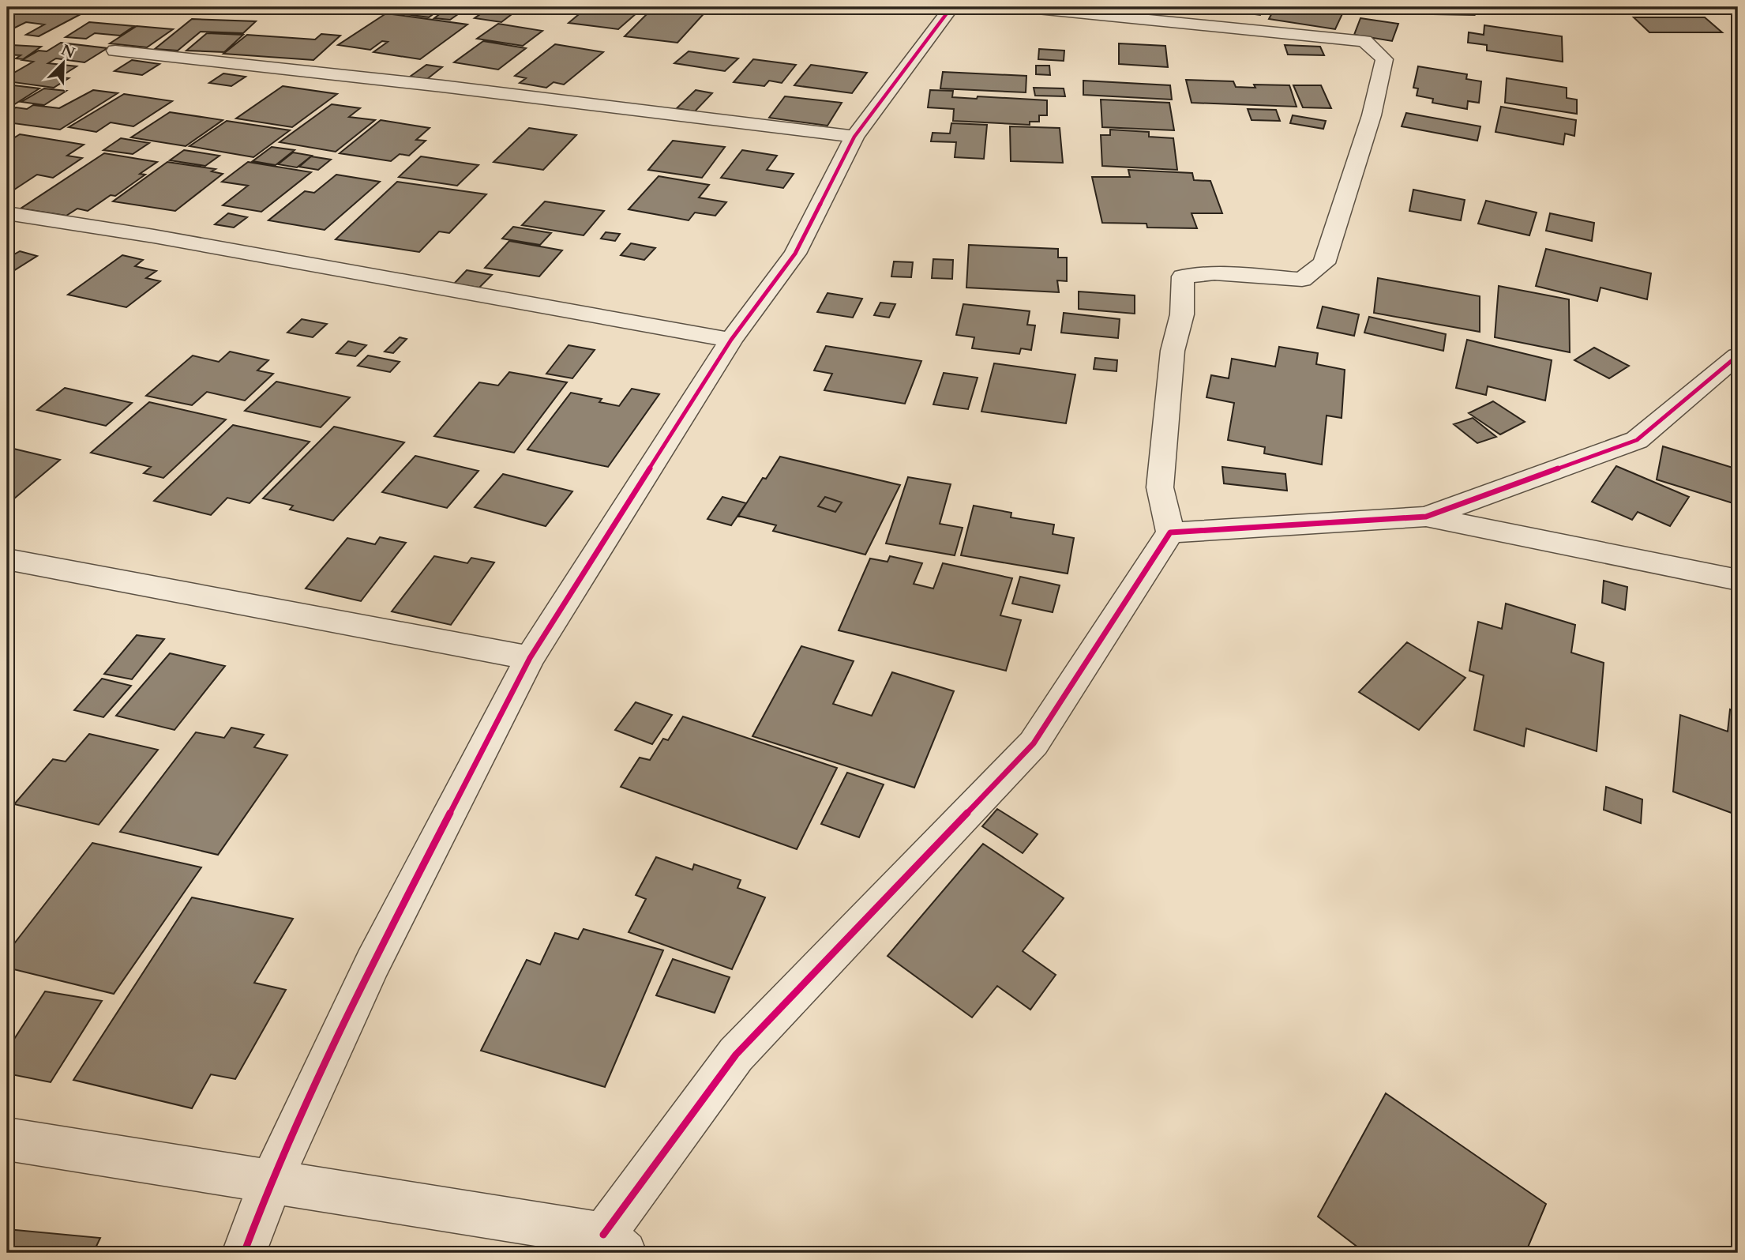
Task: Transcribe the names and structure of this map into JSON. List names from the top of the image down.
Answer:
{
  "north": "top right"
}
